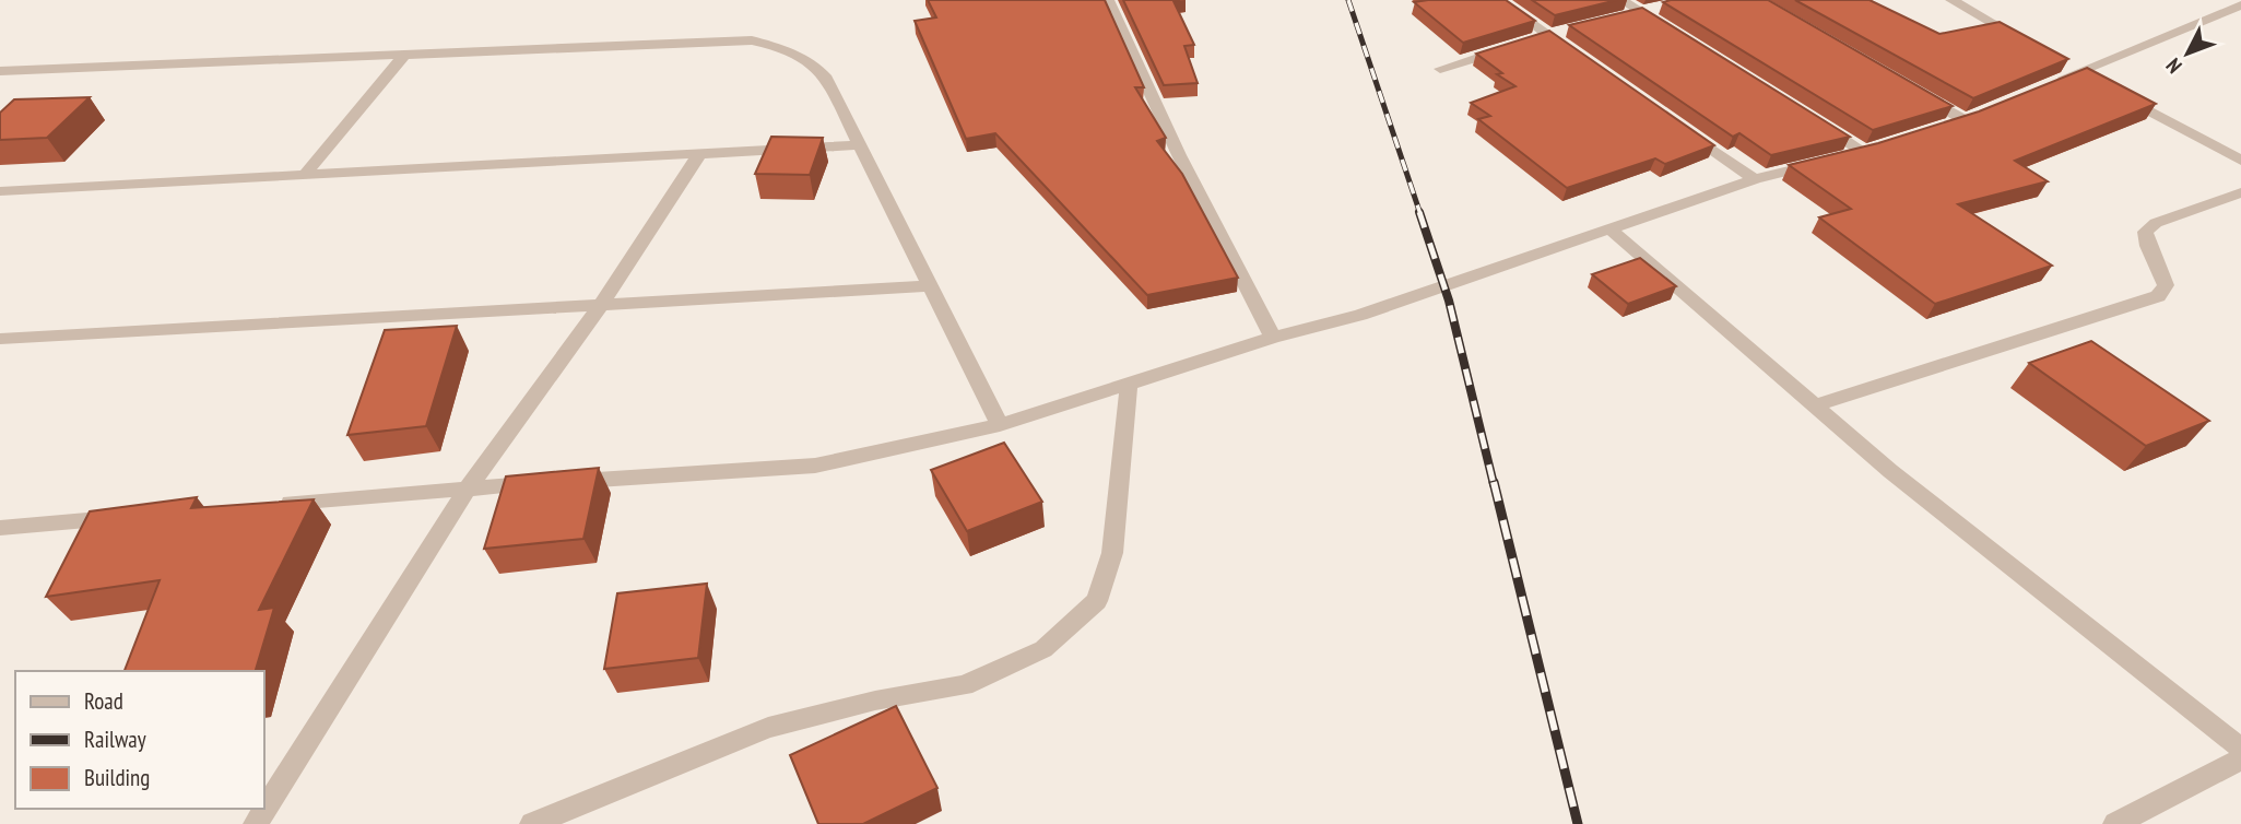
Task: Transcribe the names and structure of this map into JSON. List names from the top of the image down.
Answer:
{
  "legend": ["Road", "Railway", "Building"],
  "north": "bottom left"
}
